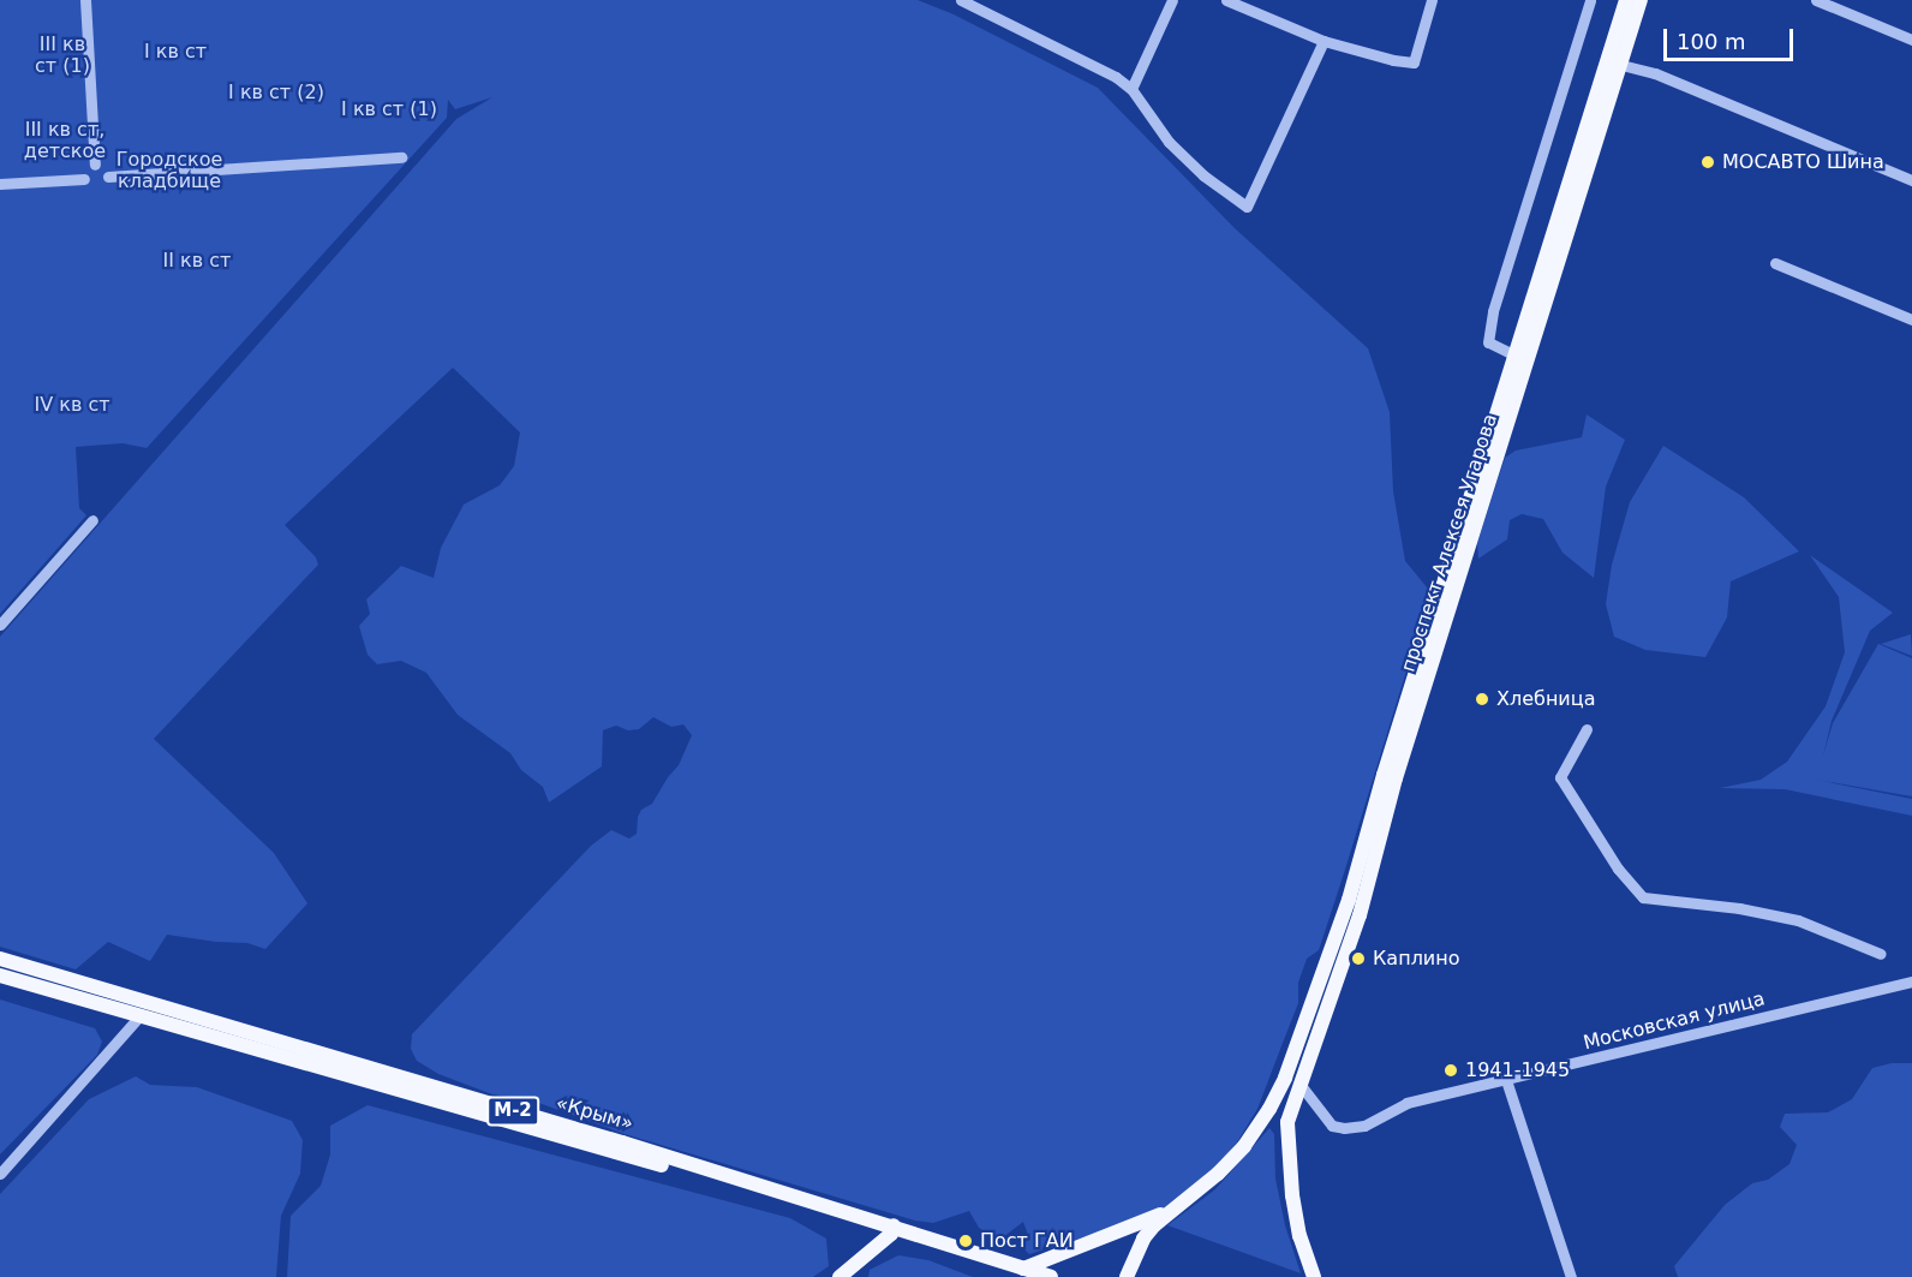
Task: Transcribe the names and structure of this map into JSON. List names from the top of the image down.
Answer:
{
  "streets": {
    "main road": ["проспект Алексея Угарова", "М-2", "«Крым»"],
    "street": ["Московская улица"]
  },
  "crossings": [
    ["проспект Алексея Угарова", "Московская улица"]
  ],
  "parks": [
    "III кв ст (1)",
    "I кв ст",
    "I кв ст (2)",
    "I кв ст (1)",
    "III кв ст, детское",
    "Городское кладбище",
    "II кв ст",
    "IV кв ст"
  ],
  "places": [
    "МОСАВТО Шина",
    "Хлебница",
    "Каплино",
    "1941-1945",
    "Пост ГАИ"
  ],
  "scale_bar": "100 m"
}
